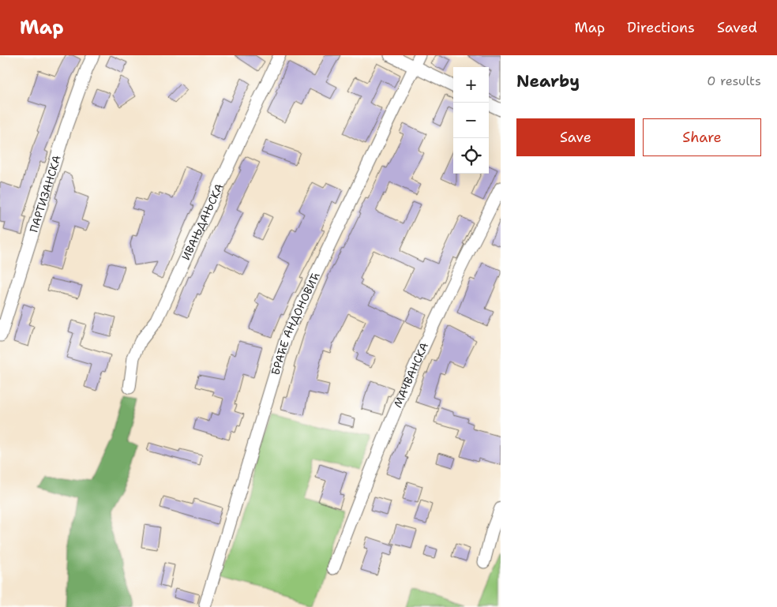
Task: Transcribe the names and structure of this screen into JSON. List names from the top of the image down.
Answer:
{
  "streets": {
    "street": [
      "ПАРТИЗАНСКА",
      "ИВАЊДАЊСКА",
      "БРАЋЕ АНДОНОВИЋ",
      "МАЧВАНСКА"
    ]
  },
  "page": {
    "header": "Map",
    "nav": ["Map", "Directions", "Saved"],
    "heading": ["Nearby", "0 results"],
    "map_buttons": ["+", "−"],
    "buttons": ["Save", "Share"]
  }
}
